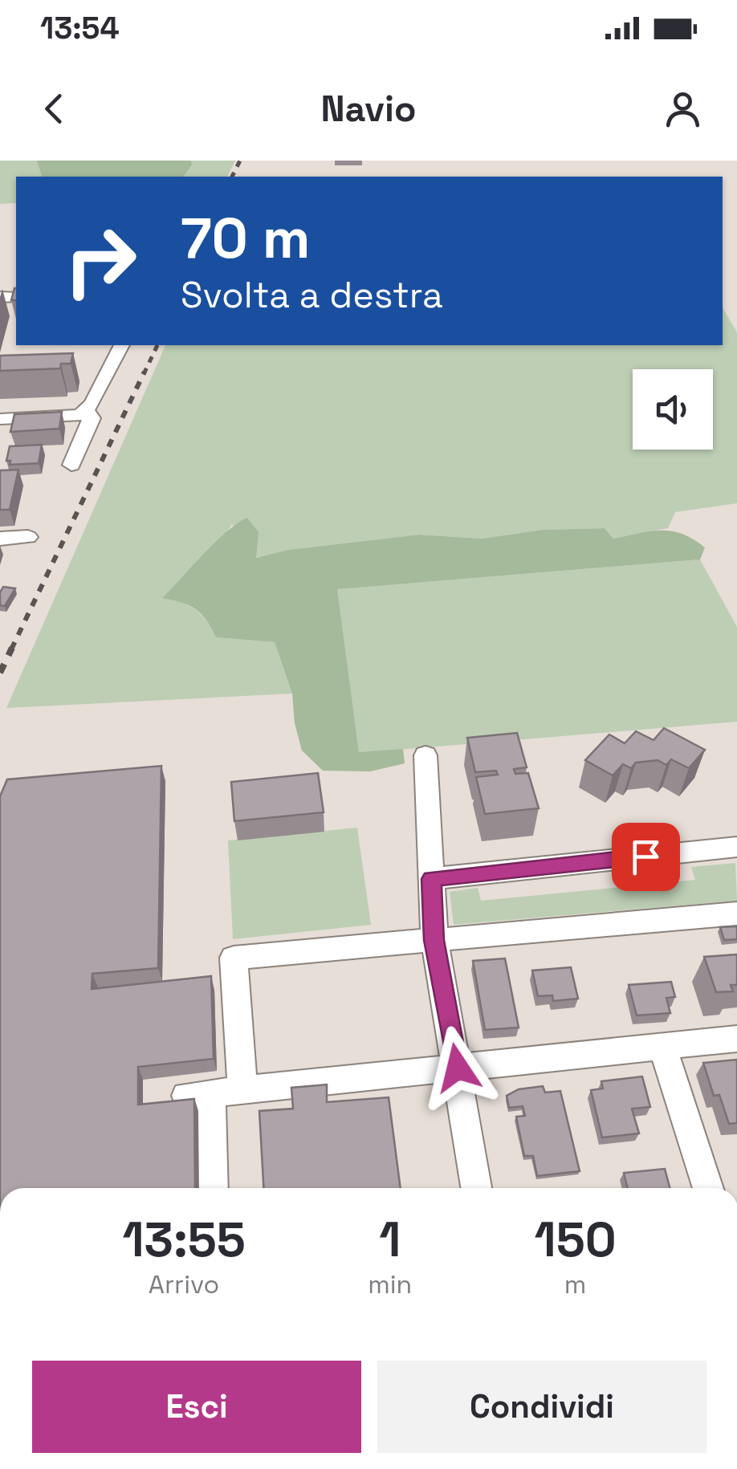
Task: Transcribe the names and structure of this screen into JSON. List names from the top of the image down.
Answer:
{
  "page": {
    "status": "13:54",
    "header": "Navio",
    "turn": ["70 m", "Svolta a destra"],
    "eta": [
      "13:55",
      "Arrivo",
      "1",
      "min",
      "150",
      "m"
    ],
    "buttons": ["Esci", "Condividi"]
  }
}
